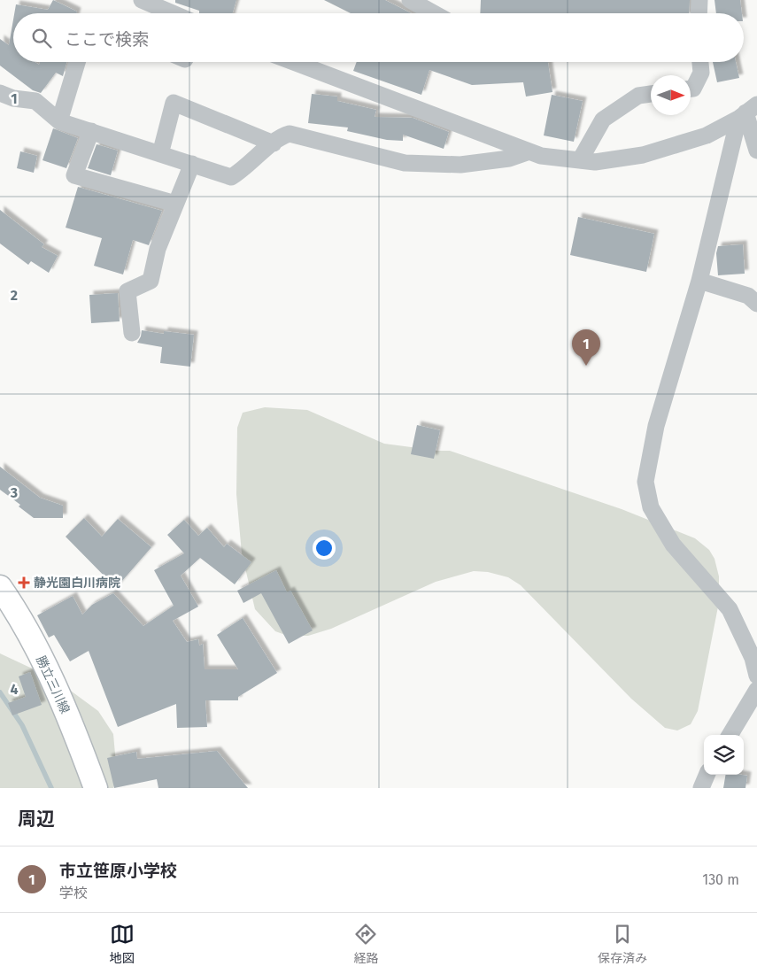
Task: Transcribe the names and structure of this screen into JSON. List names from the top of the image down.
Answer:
{
  "streets": {
    "main road": ["勝立三川線"]
  },
  "places": {
    "health": ["静光園白川病院"]
  },
  "north": "right",
  "page": {
    "search": "ここで検索",
    "pins": "1",
    "heading": "周辺",
    "list": [
      {
        "mark": "1",
        "name": "市立笹原小学校",
        "note": "学校",
        "value": "130 m"
      }
    ],
    "nav": ["地図", "経路", "保存済み"]
  },
  "grid": {
    "rows": [
      "1",
      "2",
      "3",
      "4"
    ]
  }
}
